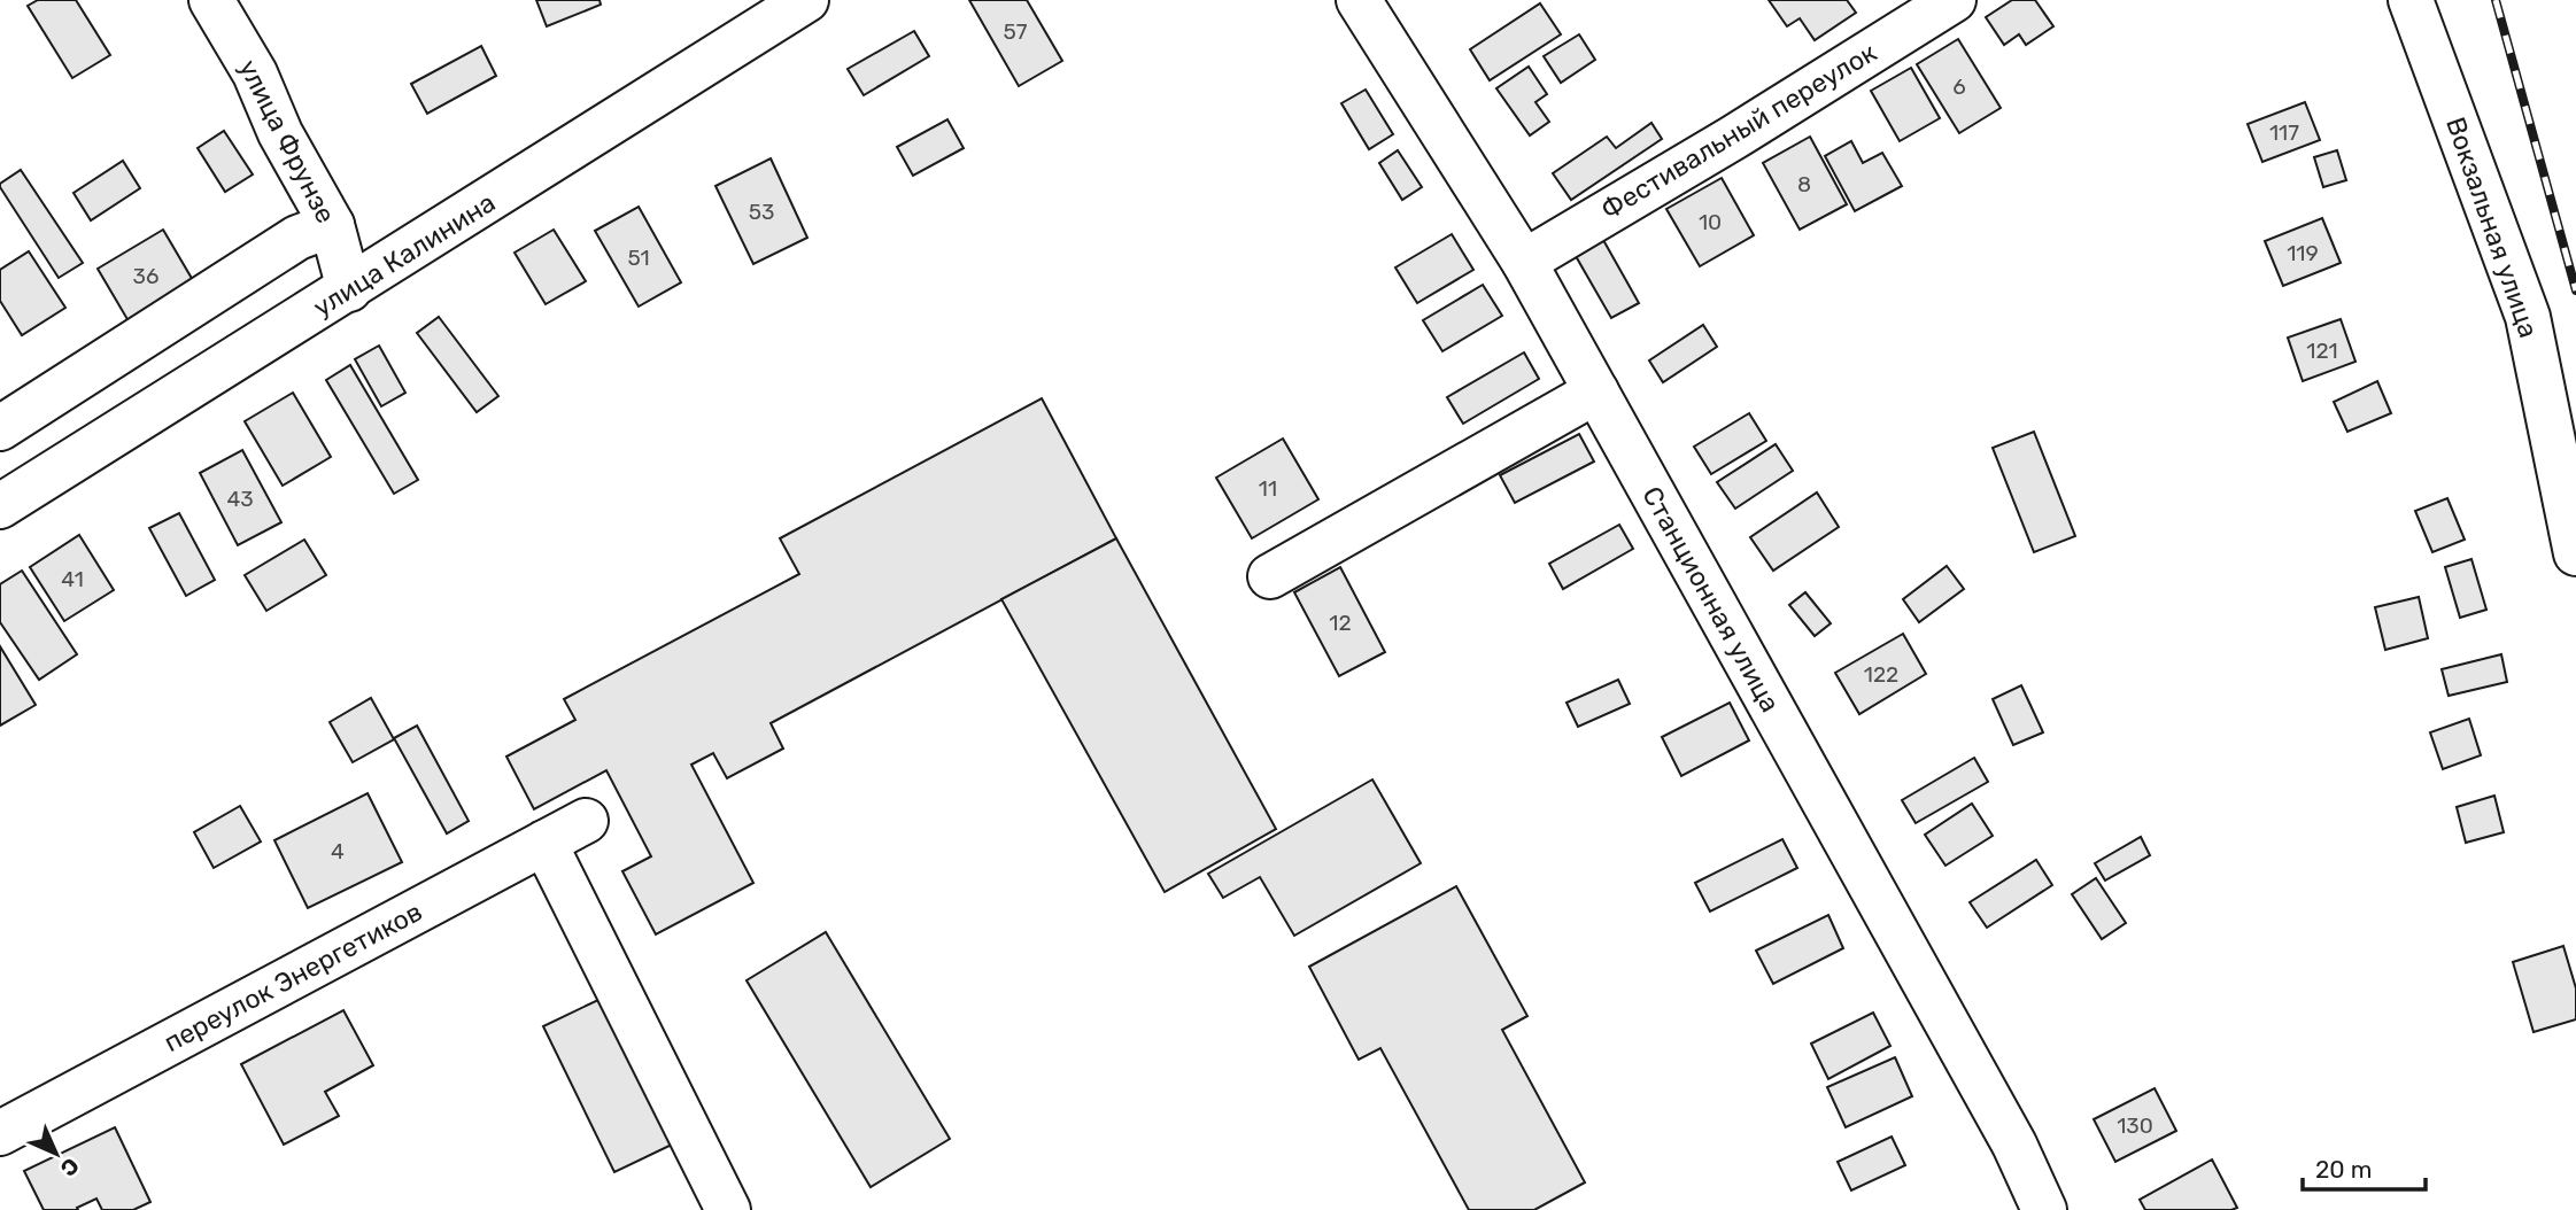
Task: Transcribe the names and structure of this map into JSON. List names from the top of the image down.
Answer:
{
  "streets": {
    "street": [
      "Фестивальный переулок",
      "улица Фрунзе",
      "Вокзальная улица",
      "улица Калинина",
      "Станционная улица",
      "переулок Энергетиков"
    ]
  },
  "crossings": [
    ["Фестивальный переулок", "Станционная улица"],
    ["улица Фрунзе", "улица Калинина"]
  ],
  "house_numbers": [
    "57",
    "6",
    "117",
    "8",
    "53",
    "10",
    "119",
    "51",
    "36",
    "121",
    "11",
    "43",
    "41",
    "12",
    "122",
    "4",
    "130"
  ],
  "scale_bar": "20 m",
  "north": "bottom right"
}
